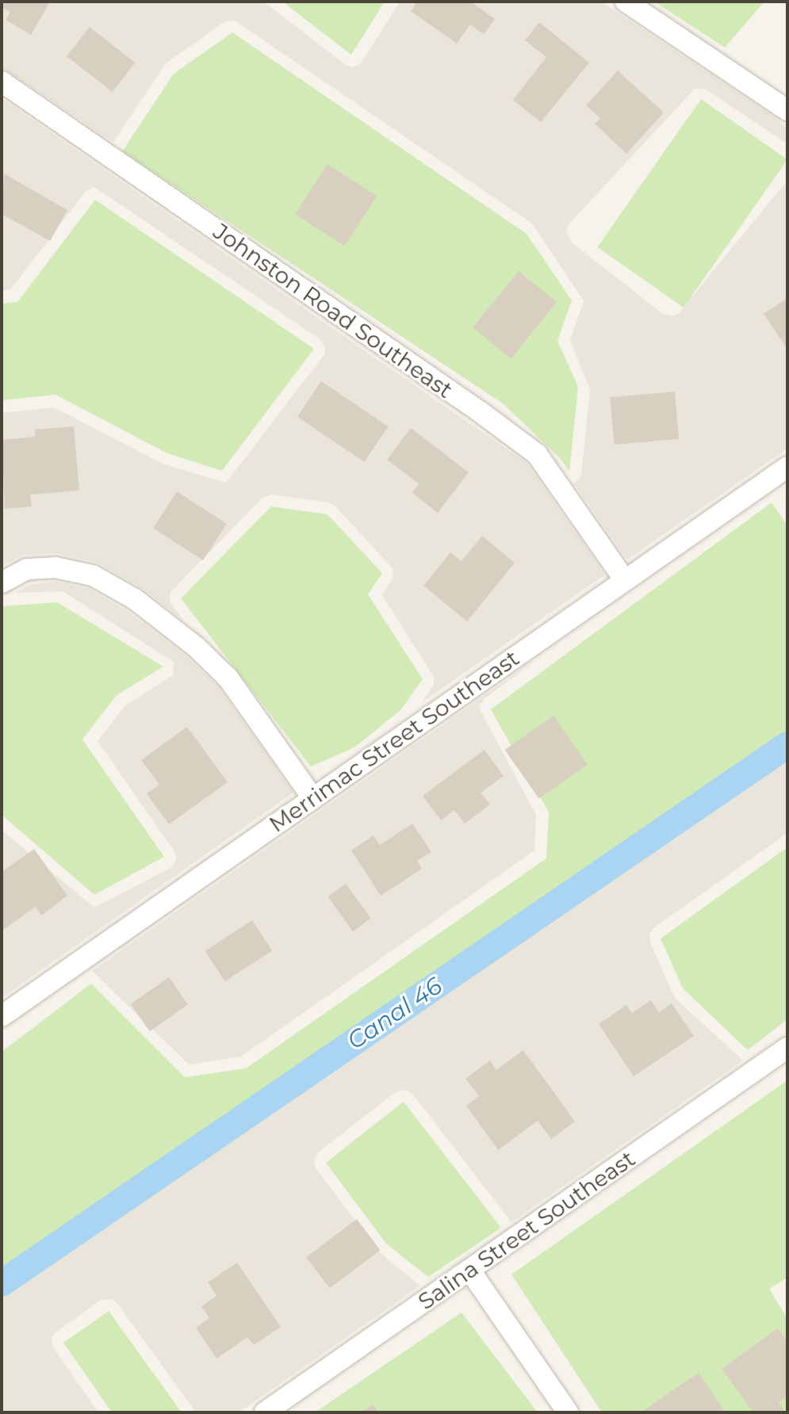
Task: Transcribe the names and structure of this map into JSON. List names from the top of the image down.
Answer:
{
  "streets": {
    "street": ["Johnston Road Southeast", "Merrimac Street Southeast", "Salina Street Southeast"]
  },
  "crossings": [
    ["Johnston Road Southeast", "Merrimac Street Southeast"]
  ],
  "water": ["Canal 46"]
}
